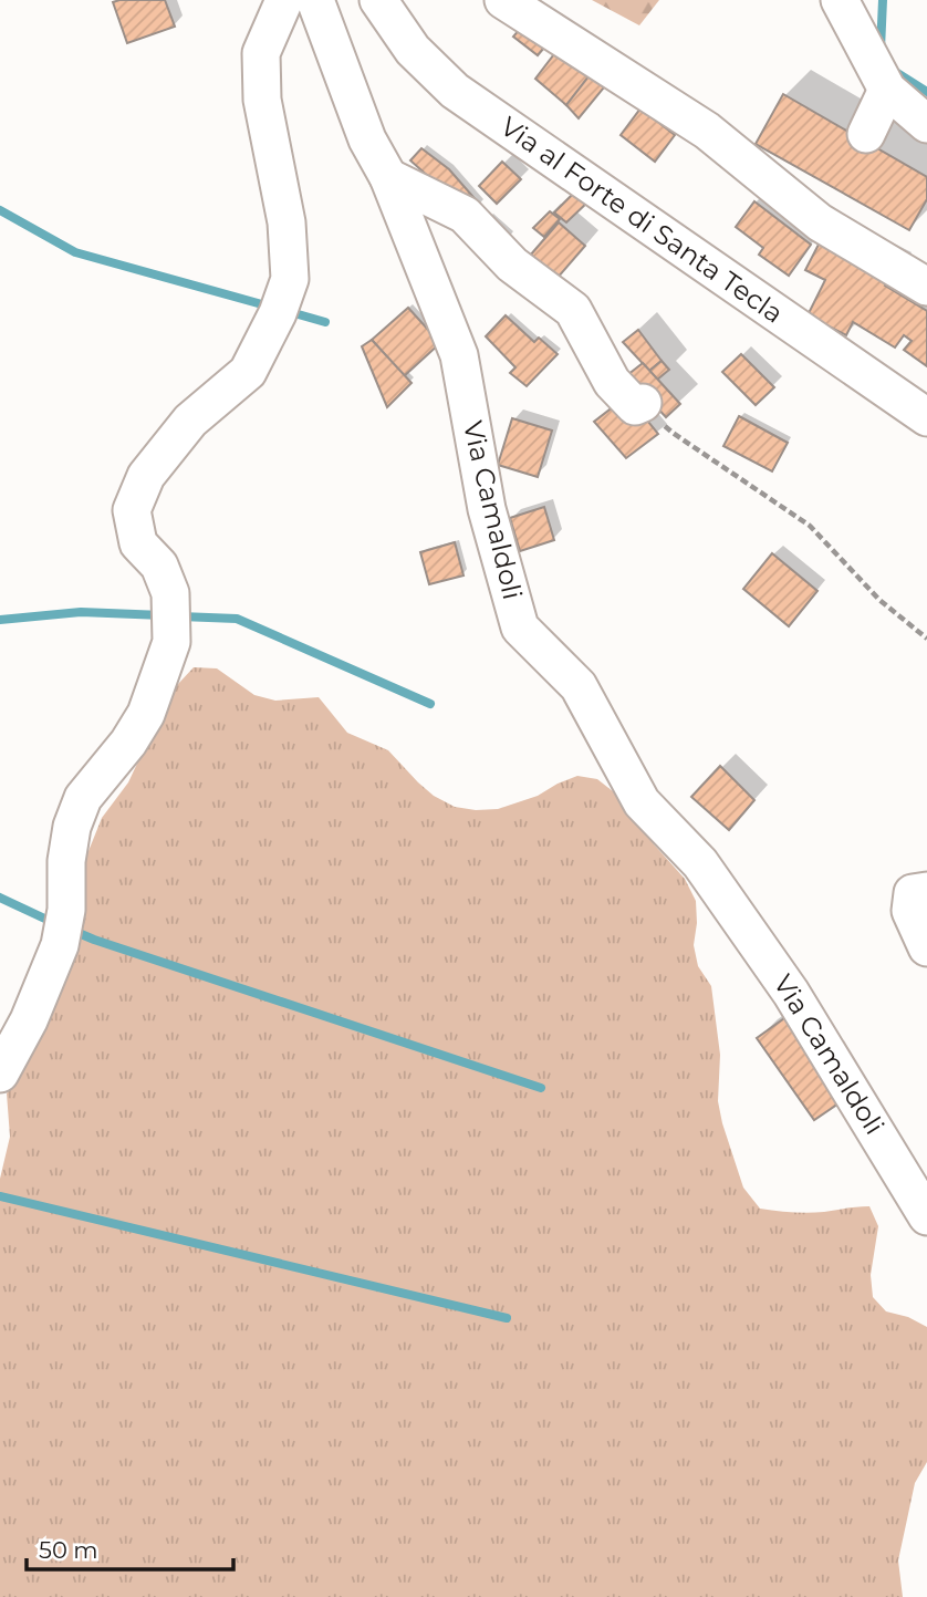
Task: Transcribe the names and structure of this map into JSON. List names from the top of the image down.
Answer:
{
  "streets": {
    "street": ["Via al Forte di Santa Tecla", "Via Camaldoli"]
  },
  "scale_bar": "50 m"
}
